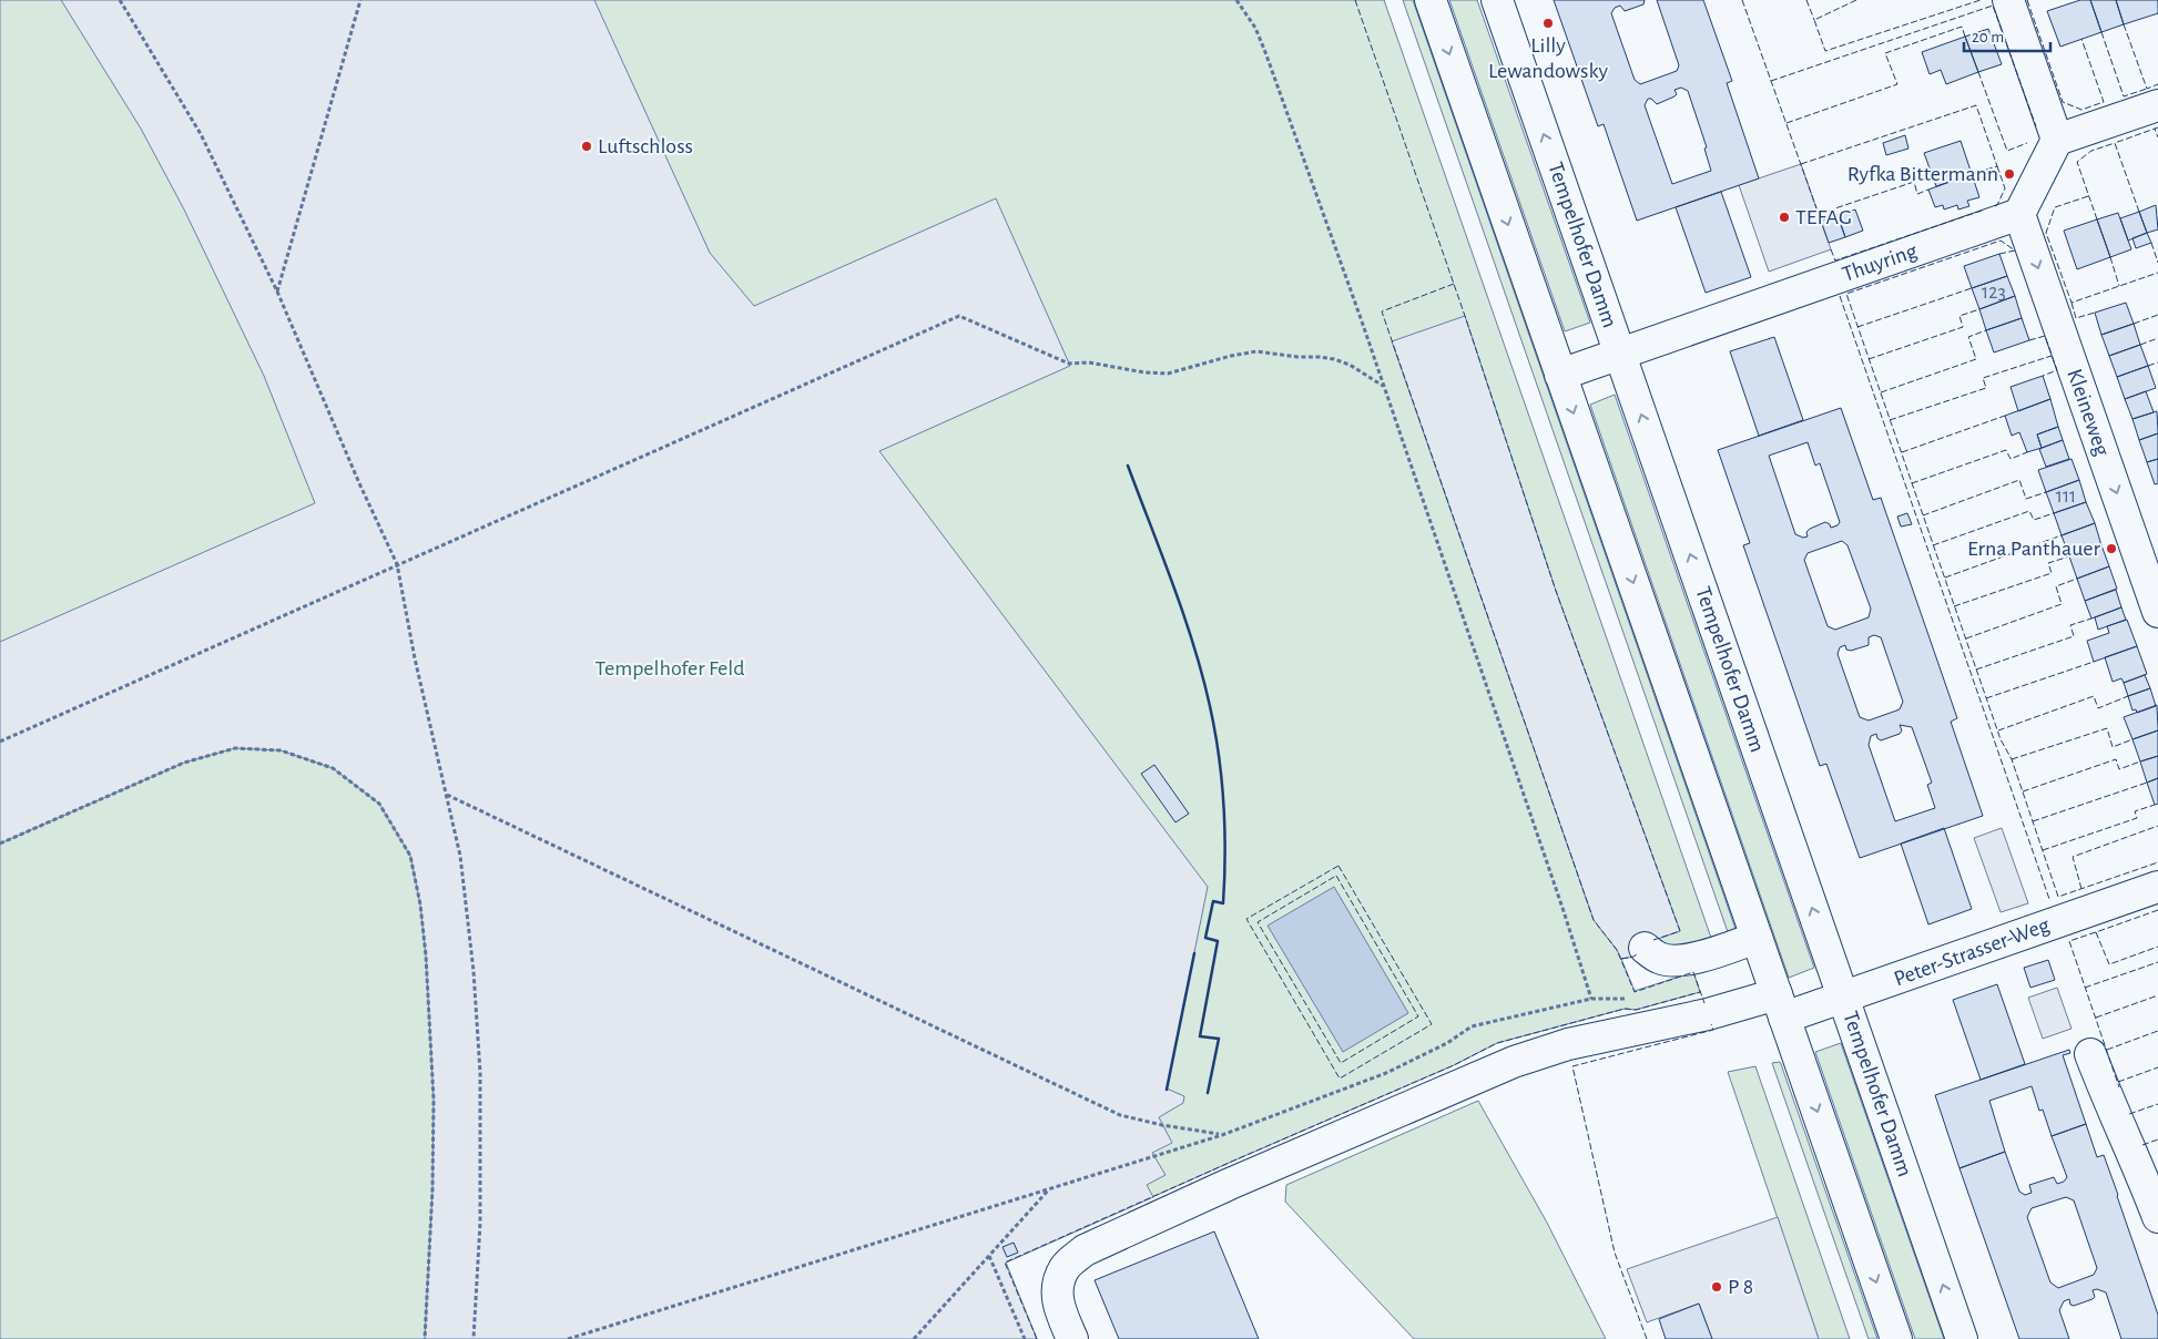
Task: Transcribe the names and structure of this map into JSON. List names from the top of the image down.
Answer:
{
  "streets": {
    "main road": [
      "Tempelhofer Damm",
      "Thuyring",
      "Kleineweg",
      "Peter-Strasser-Weg"
    ]
  },
  "crossings": [
    ["Tempelhofer Damm", "Thuyring"],
    ["Tempelhofer Damm", "Peter-Strasser-Weg"],
    ["Thuyring", "Kleineweg"]
  ],
  "one_way": ["Kleineweg"],
  "parks": ["Tempelhofer Feld"],
  "places": [
    "Lilly Lewandowsky",
    "Luftschloss",
    "Ryfka Bittermann",
    "TEFAG",
    "Erna Panthauer",
    "P 8"
  ],
  "house_numbers": ["123", "111"],
  "scale_bar": "20 m"
}
